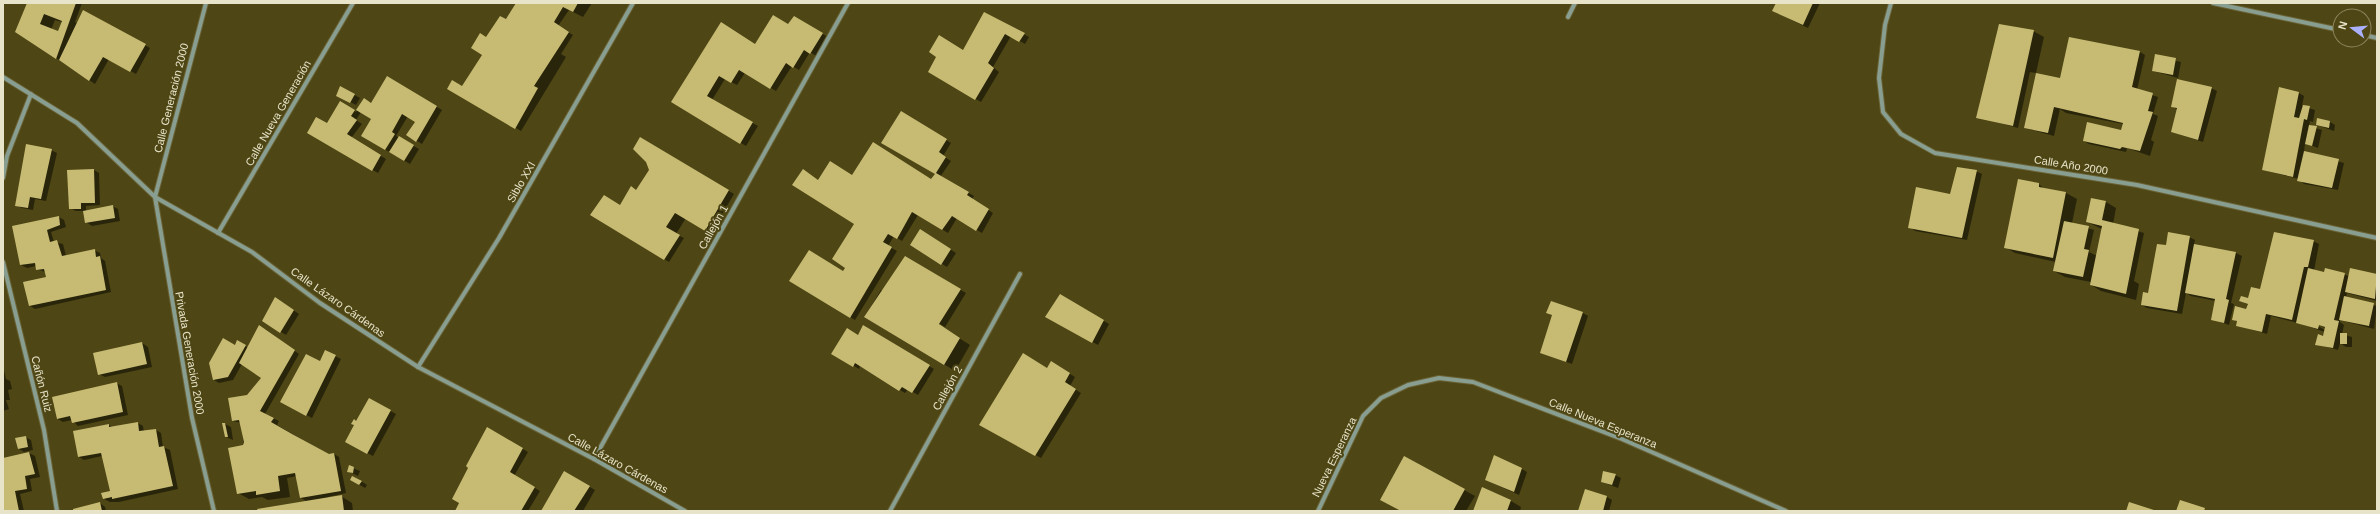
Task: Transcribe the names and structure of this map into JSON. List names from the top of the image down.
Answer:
{
  "streets": {
    "street": [
      "Calle Generación 2000",
      "Calle Nueva Generación",
      "Calle Año 2000",
      "Siblo XXI",
      "Callejón 1",
      "Calle Lázaro Cárdenas",
      "Privada Generación 2000",
      "Cañón Ruiz",
      "Callejón 2",
      "Calle Nueva Esperanza",
      "Nueva Esperanza"
    ]
  },
  "crossings": [
    ["Calle Generación 2000", "Calle Lázaro Cárdenas"],
    ["Calle Generación 2000", "Privada Generación 2000"],
    ["Calle Nueva Generación", "Calle Lázaro Cárdenas"],
    ["Siblo XXI", "Calle Lázaro Cárdenas"],
    ["Callejón 1", "Calle Lázaro Cárdenas"],
    ["Calle Lázaro Cárdenas", "Privada Generación 2000"],
    ["Calle Nueva Esperanza", "Nueva Esperanza"]
  ],
  "north": "left"
}
